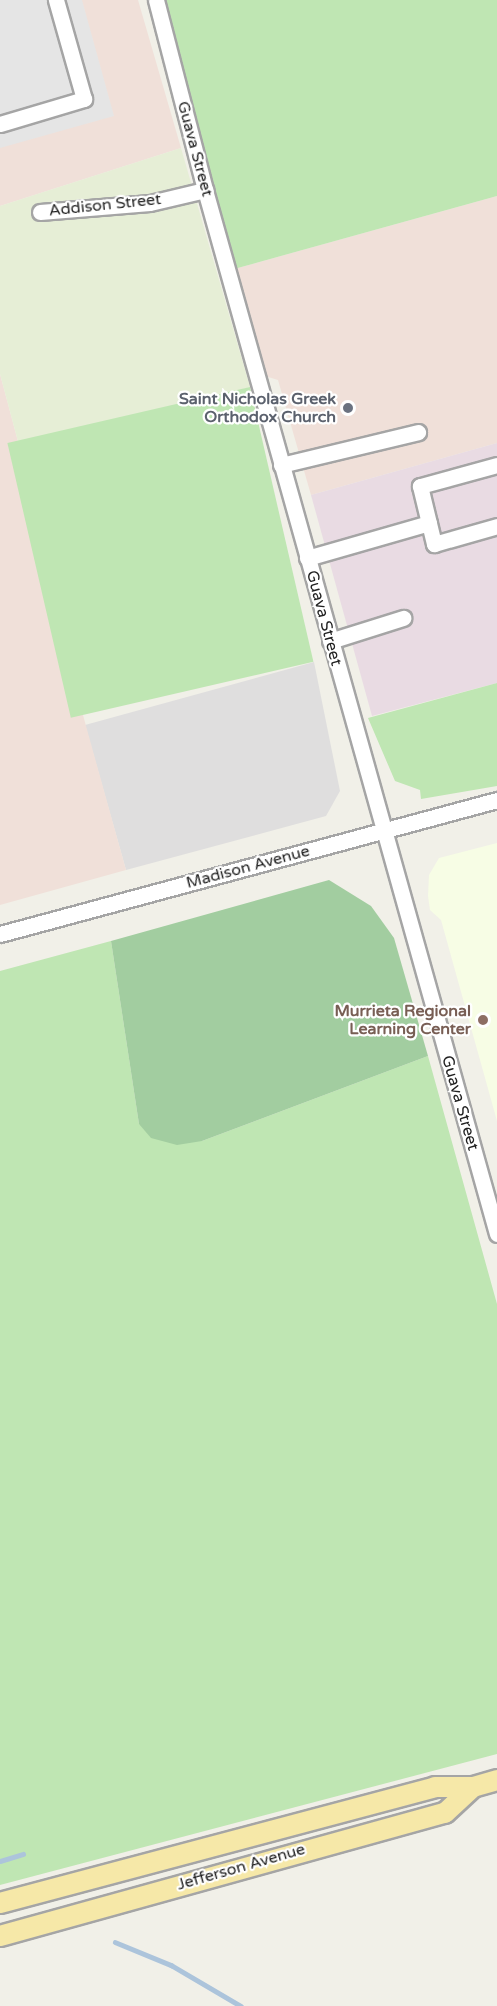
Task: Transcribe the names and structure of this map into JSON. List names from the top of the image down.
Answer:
{
  "streets": {
    "main road": ["Jefferson Avenue"],
    "street": ["Guava Street", "Addison Street", "Madison Avenue"]
  },
  "crossings": [
    ["Guava Street", "Addison Street"],
    ["Guava Street", "Madison Avenue"]
  ],
  "places": ["Saint Nicholas Greek Orthodox Church", "Murrieta Regional Learning Center"]
}
